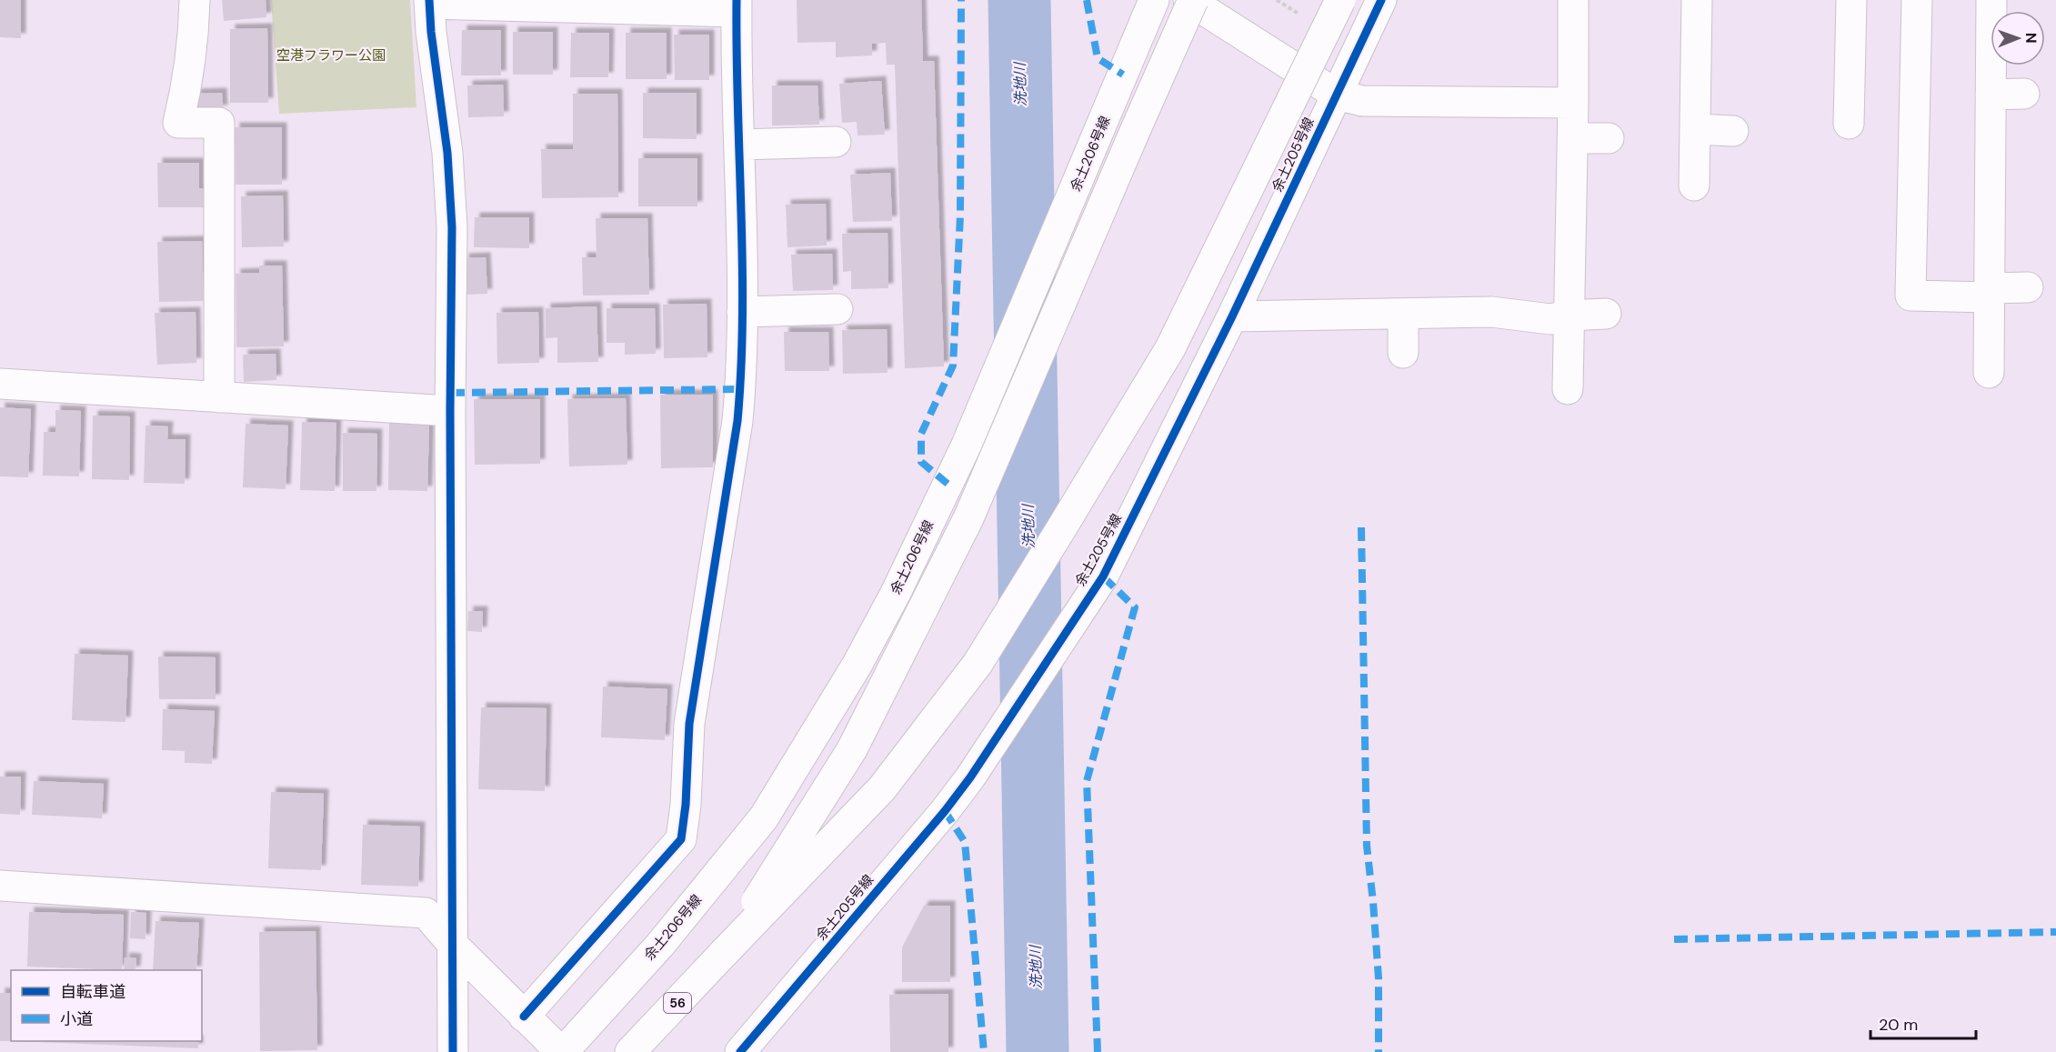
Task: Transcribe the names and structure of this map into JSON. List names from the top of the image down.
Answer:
{
  "streets": {
    "main road": ["余土206号線", "余土205号線", "56"]
  },
  "water": ["洗地川"],
  "parks": ["空港フラワー公園"],
  "legend": ["自転車道", "小道"],
  "scale_bar": "20 m",
  "north": "right"
}
